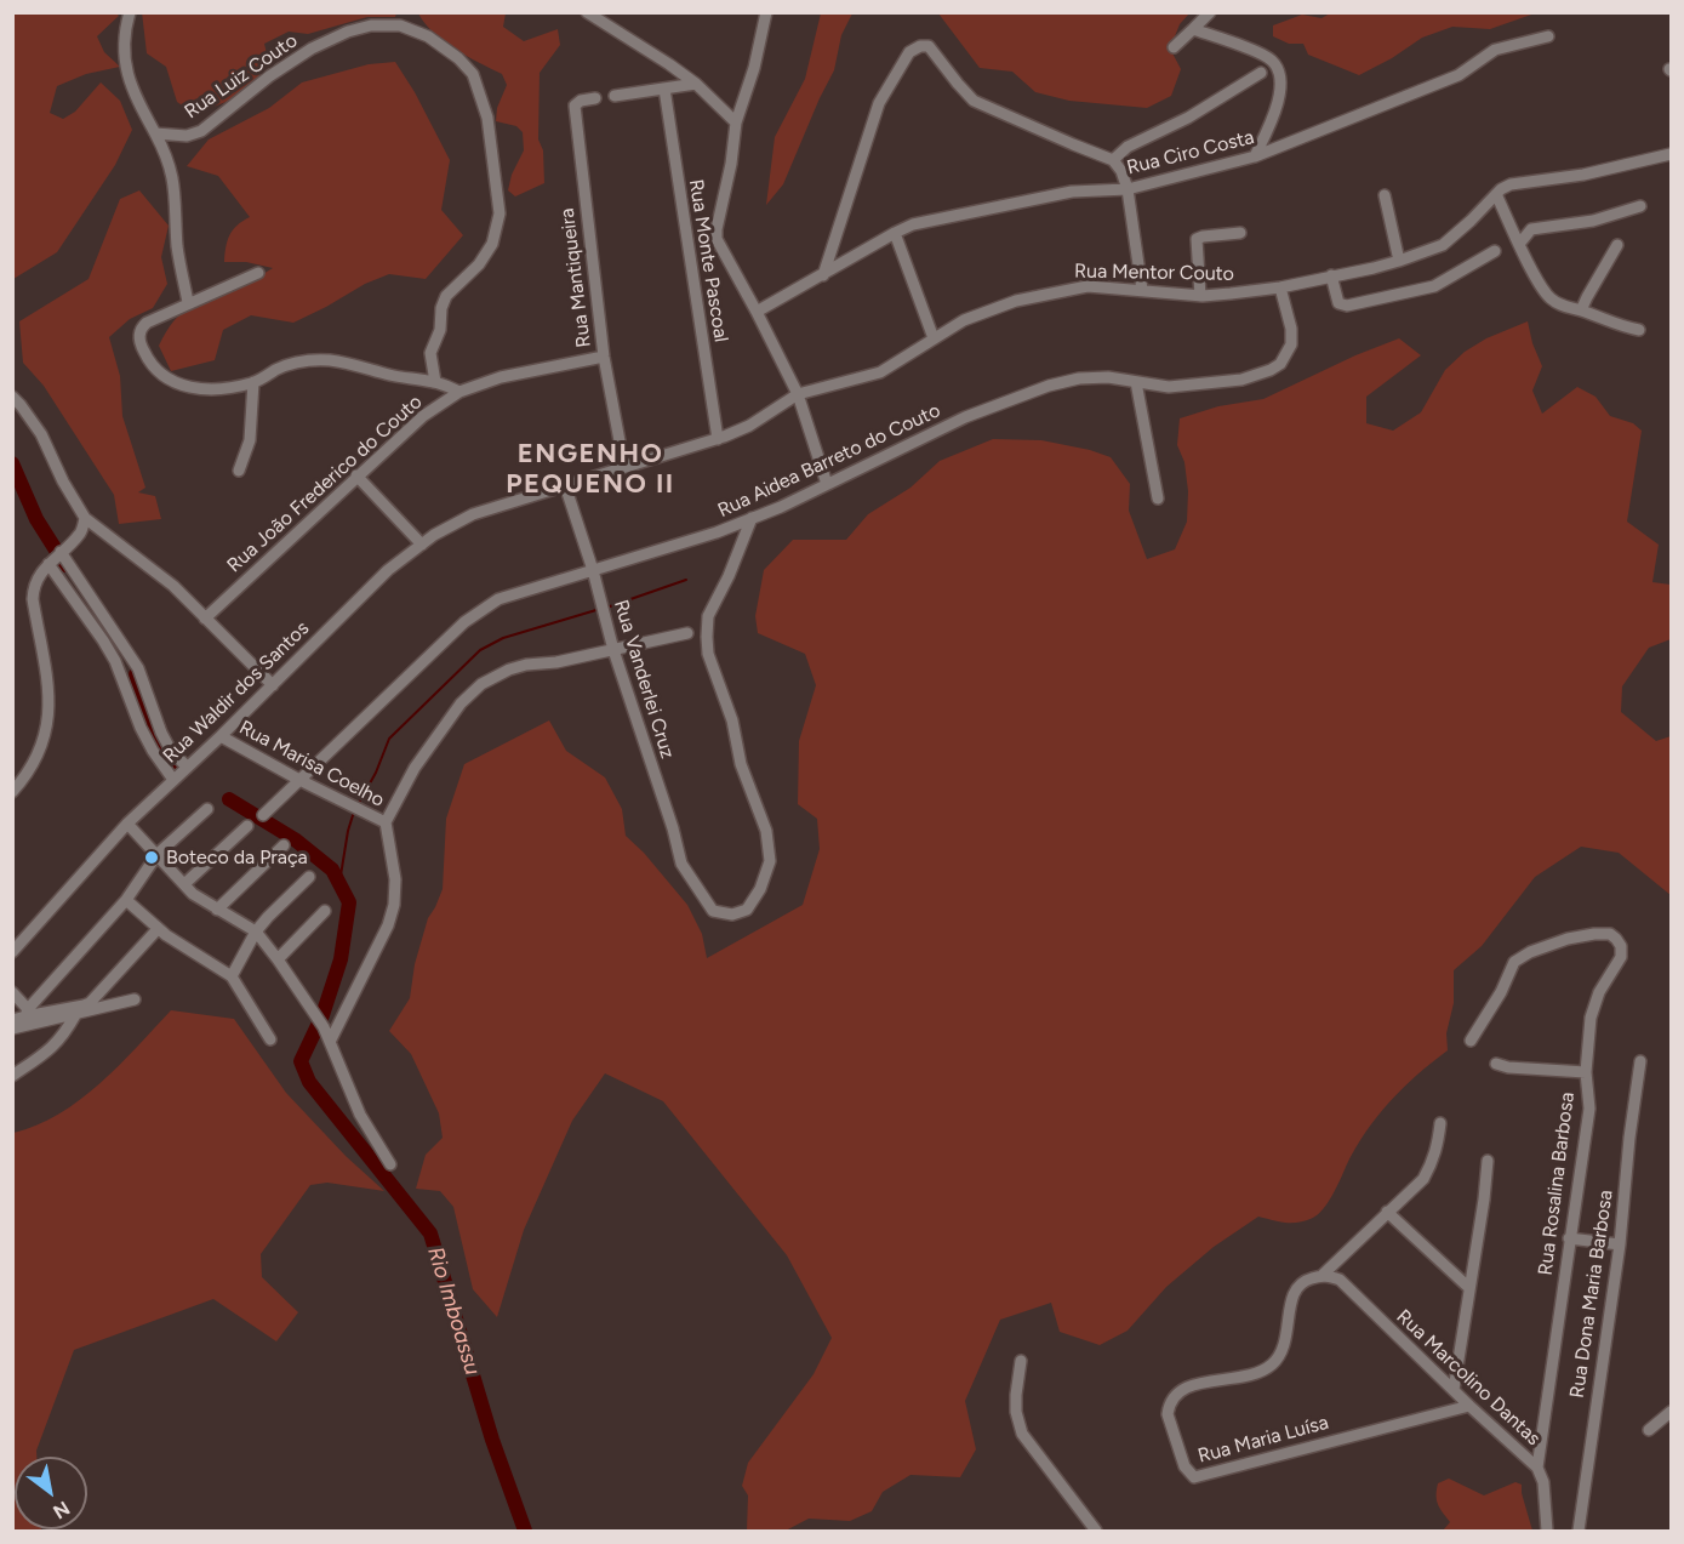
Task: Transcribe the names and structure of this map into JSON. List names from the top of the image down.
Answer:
{
  "streets": {
    "street": [
      "Rua Luiz Couto",
      "Rua Ciro Costa",
      "Rua Monte Pascoal",
      "Rua Mentor Couto",
      "Rua Mantiqueira",
      "Rua Aidea Barreto do Couto",
      "Rua João Frederico do Couto",
      "Rua Vanderlei Cruz",
      "Rua Waldir dos Santos",
      "Rua Marisa Coelho",
      "Rua Rosalina Barbosa",
      "Rua Dona Maria Barbosa",
      "Rua Marcolino Dantas",
      "Rua Maria Luísa"
    ]
  },
  "crossings": [
    ["Rua Monte Pascoal", "Rua Mentor Couto"],
    ["Rua Mentor Couto", "Rua Mantiqueira"],
    ["Rua Mentor Couto", "Rua Aidea Barreto do Couto"],
    ["Rua Mentor Couto", "Rua Vanderlei Cruz"],
    ["Rua Mentor Couto", "Rua Waldir dos Santos"],
    ["Rua Mantiqueira", "Rua João Frederico do Couto"],
    ["Rua Aidea Barreto do Couto", "Rua Vanderlei Cruz"],
    ["Rua Aidea Barreto do Couto", "Rua Marisa Coelho"],
    ["Rua Waldir dos Santos", "Rua Marisa Coelho"],
    ["Rua Rosalina Barbosa", "Rua Marcolino Dantas"],
    ["Rua Marcolino Dantas", "Rua Maria Luísa"]
  ],
  "districts": ["ENGENHO PEQUENO II"],
  "water": ["Rio Imboassu"],
  "places": ["Boteco da Praça"],
  "north": "bottom right"
}
